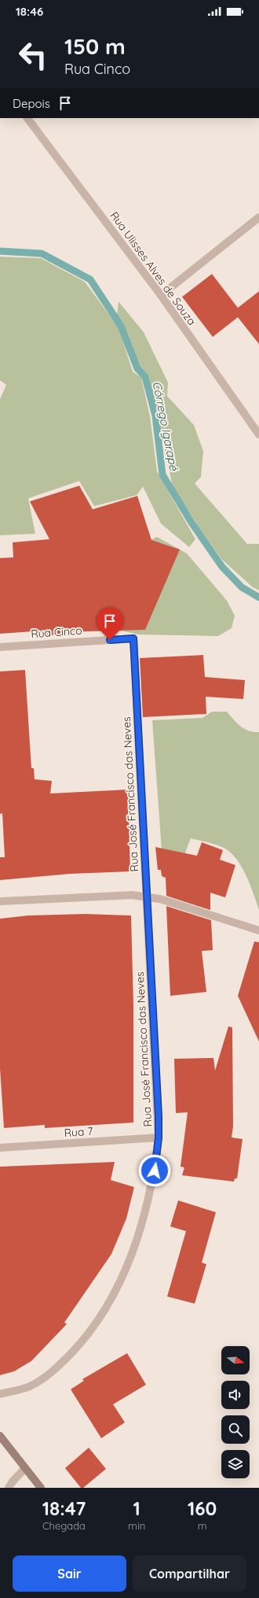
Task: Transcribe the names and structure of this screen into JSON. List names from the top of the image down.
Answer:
{
  "streets": {
    "street": [
      "Rua Ulisses Alves de Souza",
      "Rua Cinco",
      "Rua José Francisco das Neves",
      "Rua 7"
    ]
  },
  "crossings": [
    ["Rua Cinco", "Rua José Francisco das Neves"],
    ["Rua José Francisco das Neves", "Rua 7"]
  ],
  "water": ["Córrego Igarapé"],
  "north": "right",
  "page": {
    "status": "18:46",
    "turn": ["150 m", "Rua Cinco"],
    "then": "Depois",
    "eta": [
      "18:47",
      "Chegada",
      "1",
      "min",
      "160",
      "m"
    ],
    "buttons": ["Sair", "Compartilhar"]
  }
}
